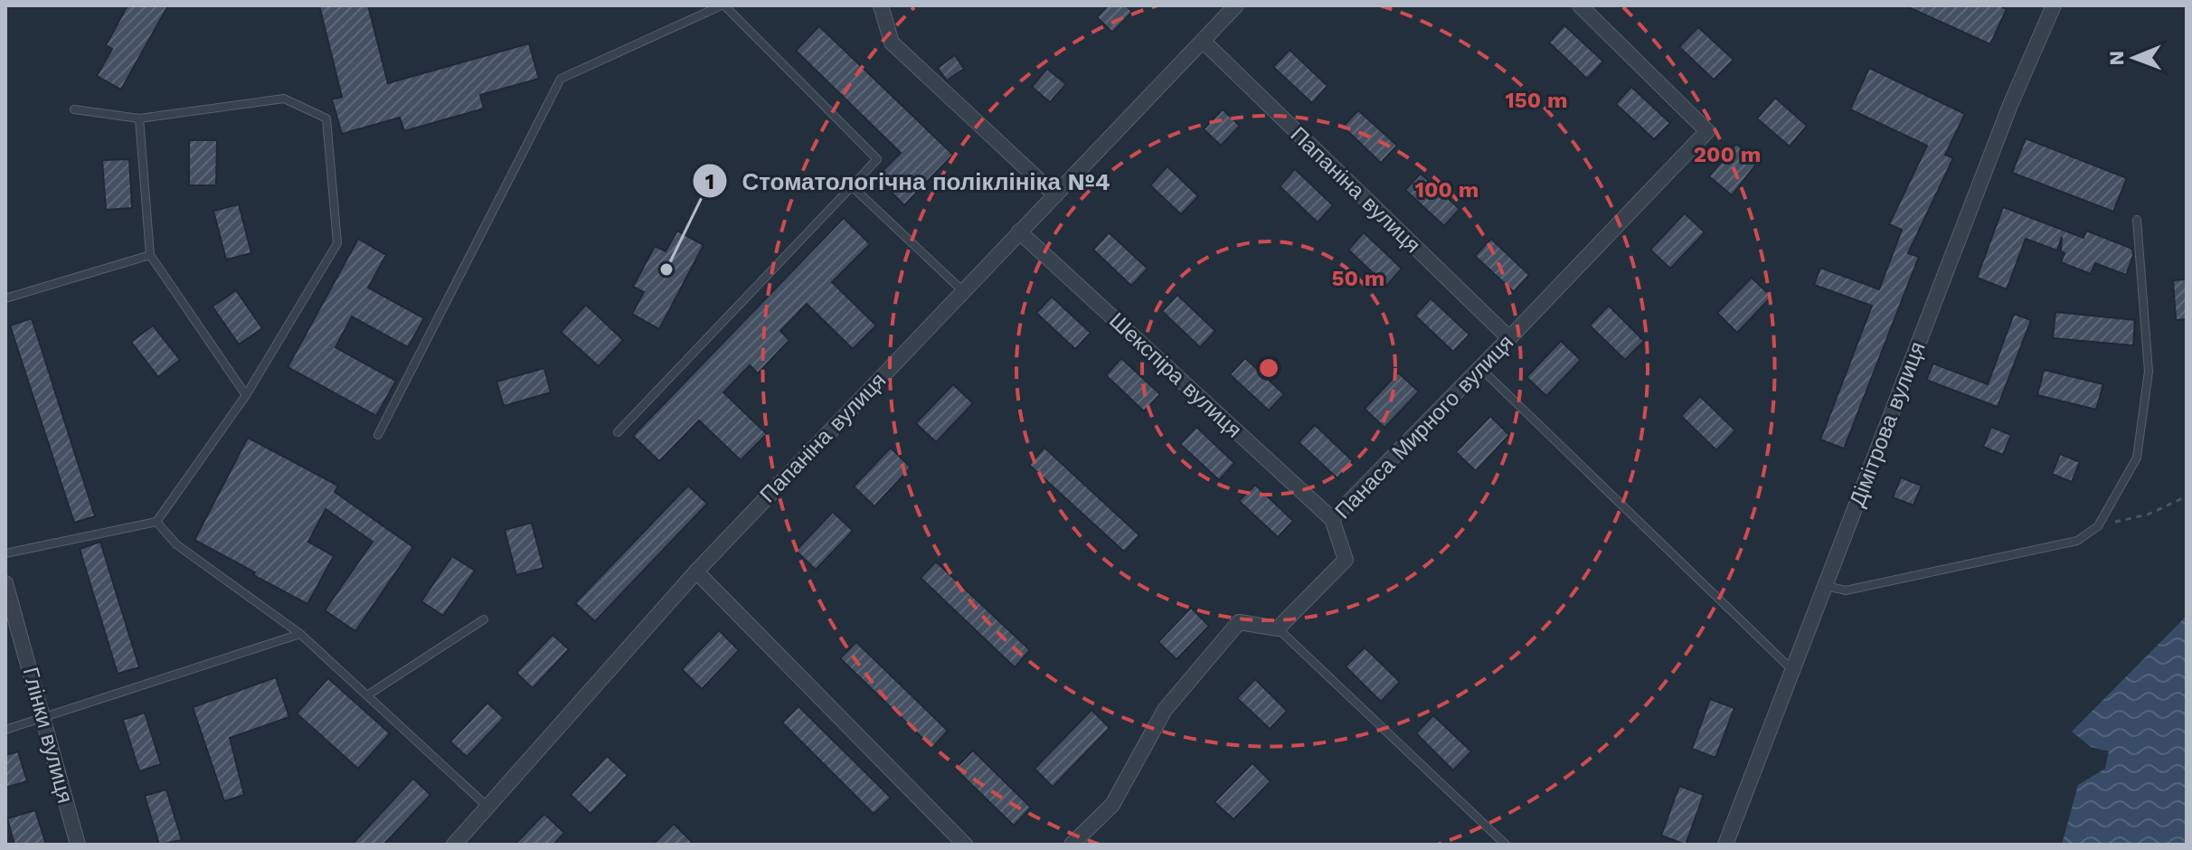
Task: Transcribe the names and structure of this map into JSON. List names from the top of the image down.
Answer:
{
  "streets": {
    "street": [
      "Папаніна вулиця",
      "Шекспіра вулиця",
      "Дімітрова вулиця",
      "Панаса Мирного вулиця",
      "Глінки вулиця"
    ]
  },
  "crossings": [
    ["Папаніна вулиця", "Шекспіра вулиця"],
    ["Папаніна вулиця", "Панаса Мирного вулиця"],
    ["Шекспіра вулиця", "Панаса Мирного вулиця"]
  ],
  "places": ["Стоматологічна поліклініка №4"],
  "north": "left",
  "rings": [
    "150 m",
    "200 m",
    "100 m",
    "50 m"
  ]
}
